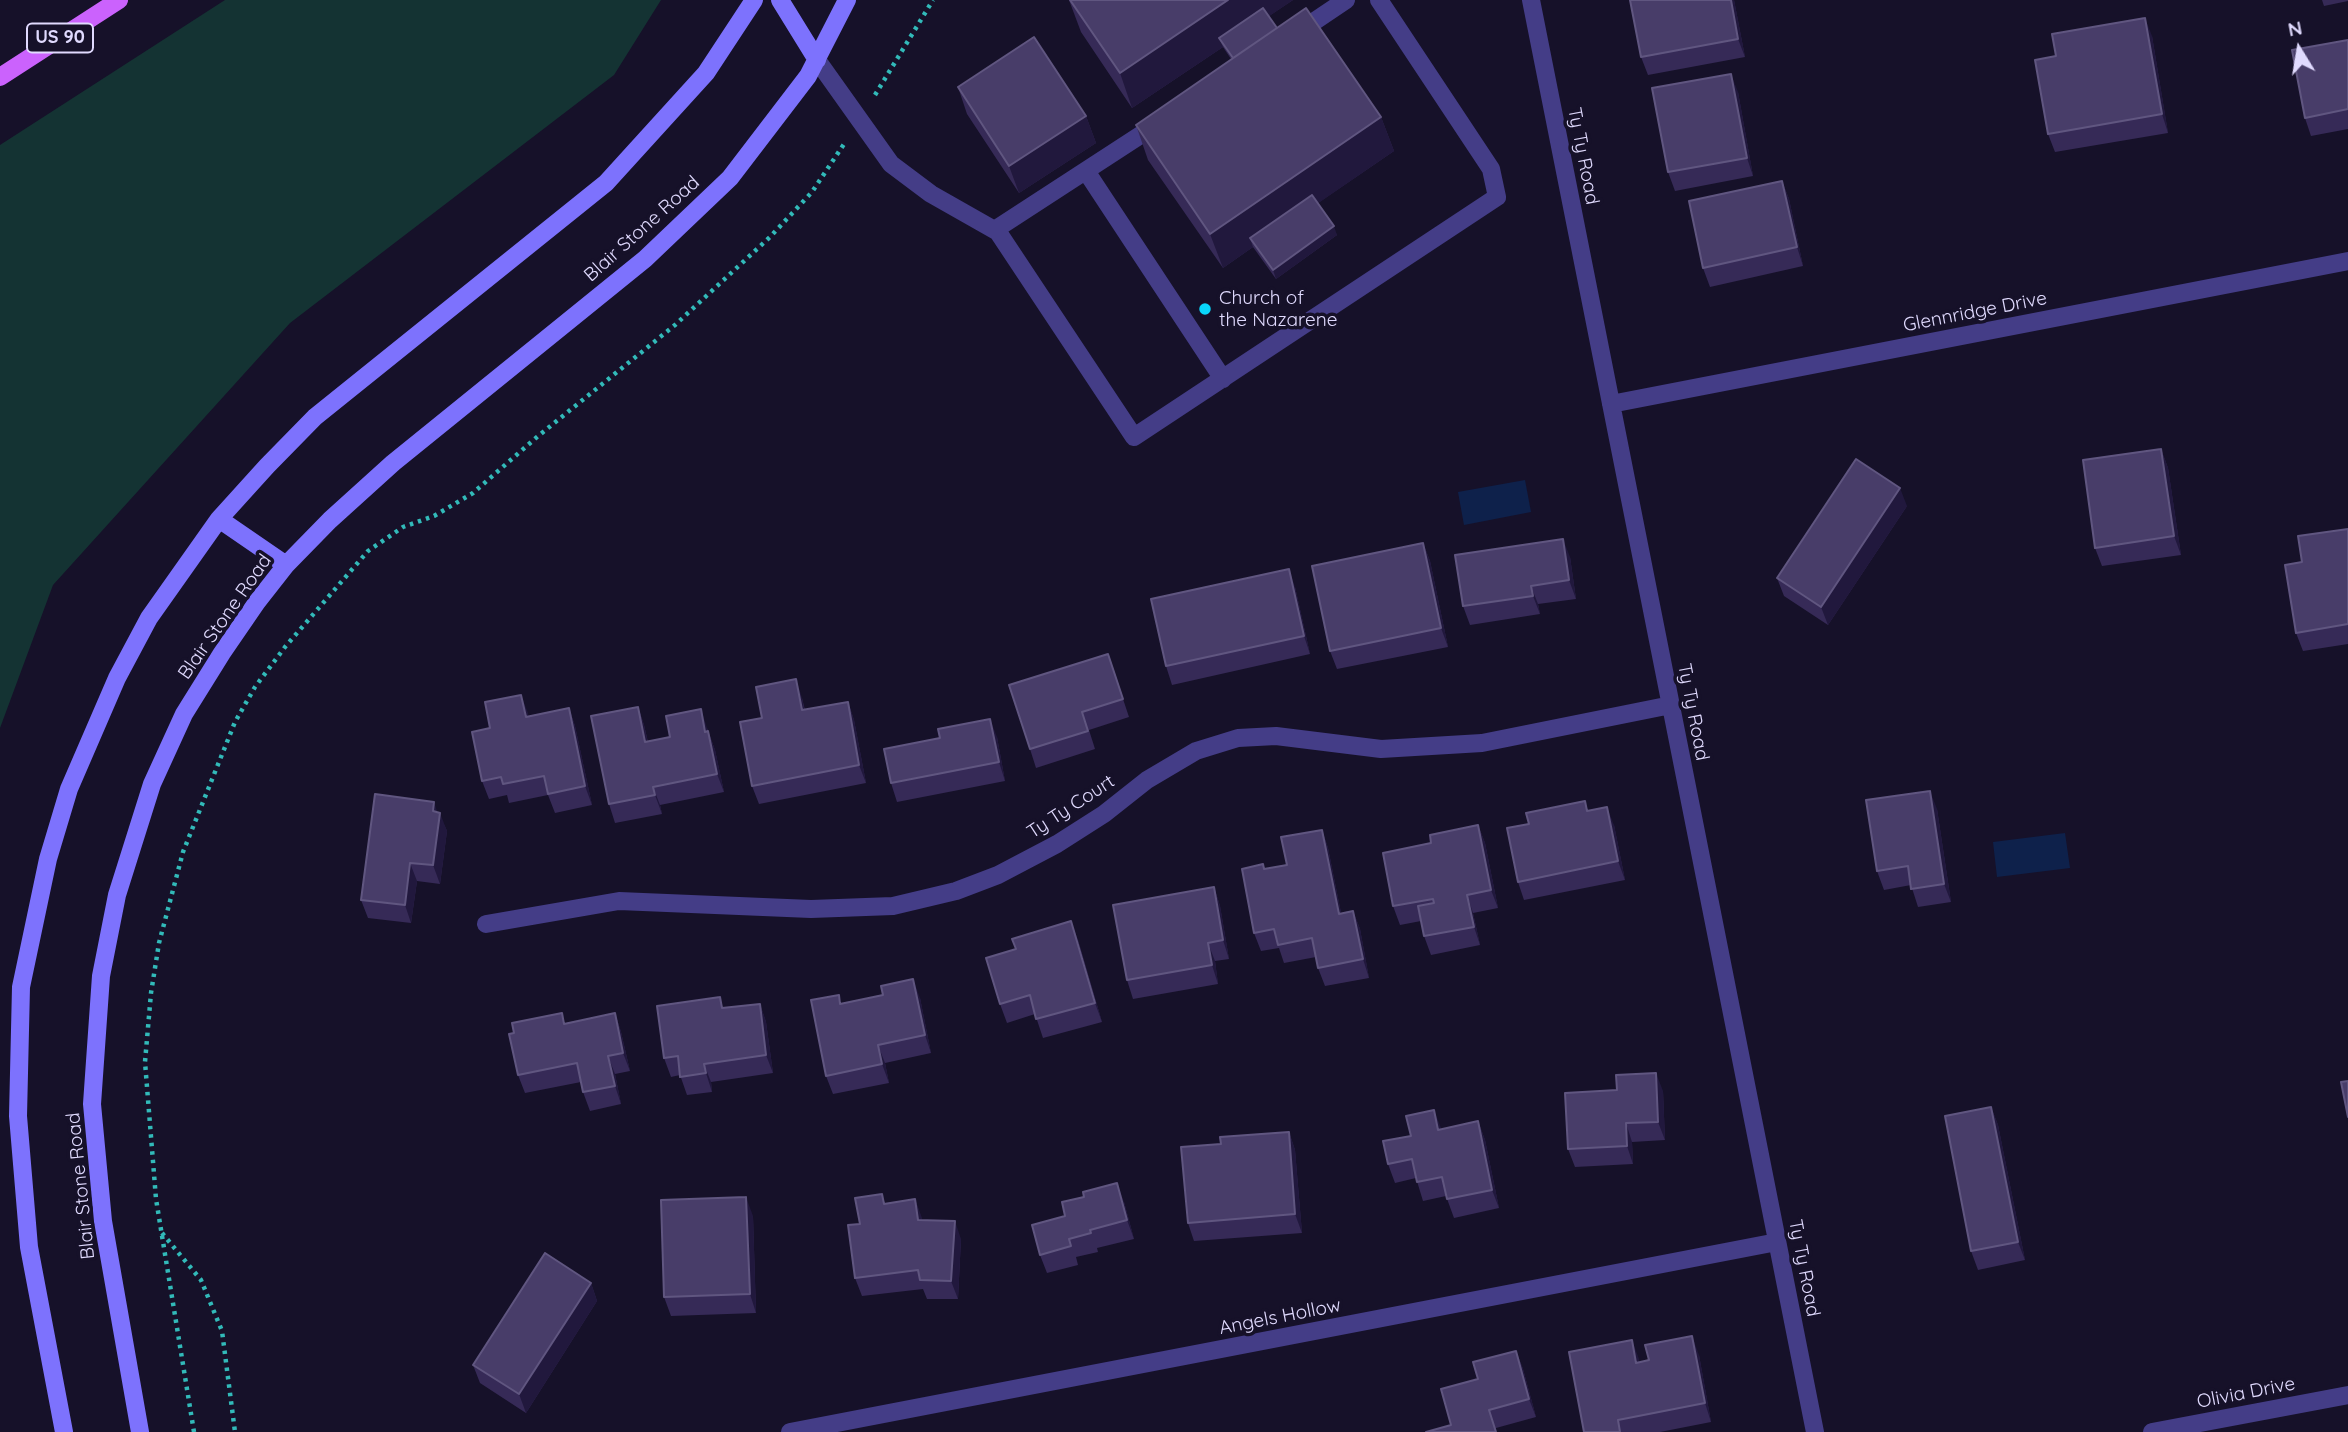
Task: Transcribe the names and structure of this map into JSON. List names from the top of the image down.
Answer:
{
  "streets": {
    "main road": ["US 90", "Blair Stone Road"],
    "street": [
      "Ty Ty Road",
      "Glennridge Drive",
      "Ty Ty Court",
      "Angels Hollow",
      "Olivia Drive"
    ]
  },
  "crossings": [
    ["Ty Ty Road", "Glennridge Drive"],
    ["Ty Ty Road", "Ty Ty Court"],
    ["Ty Ty Road", "Angels Hollow"]
  ],
  "places": ["Church of the Nazarene"],
  "north": "top"
}
